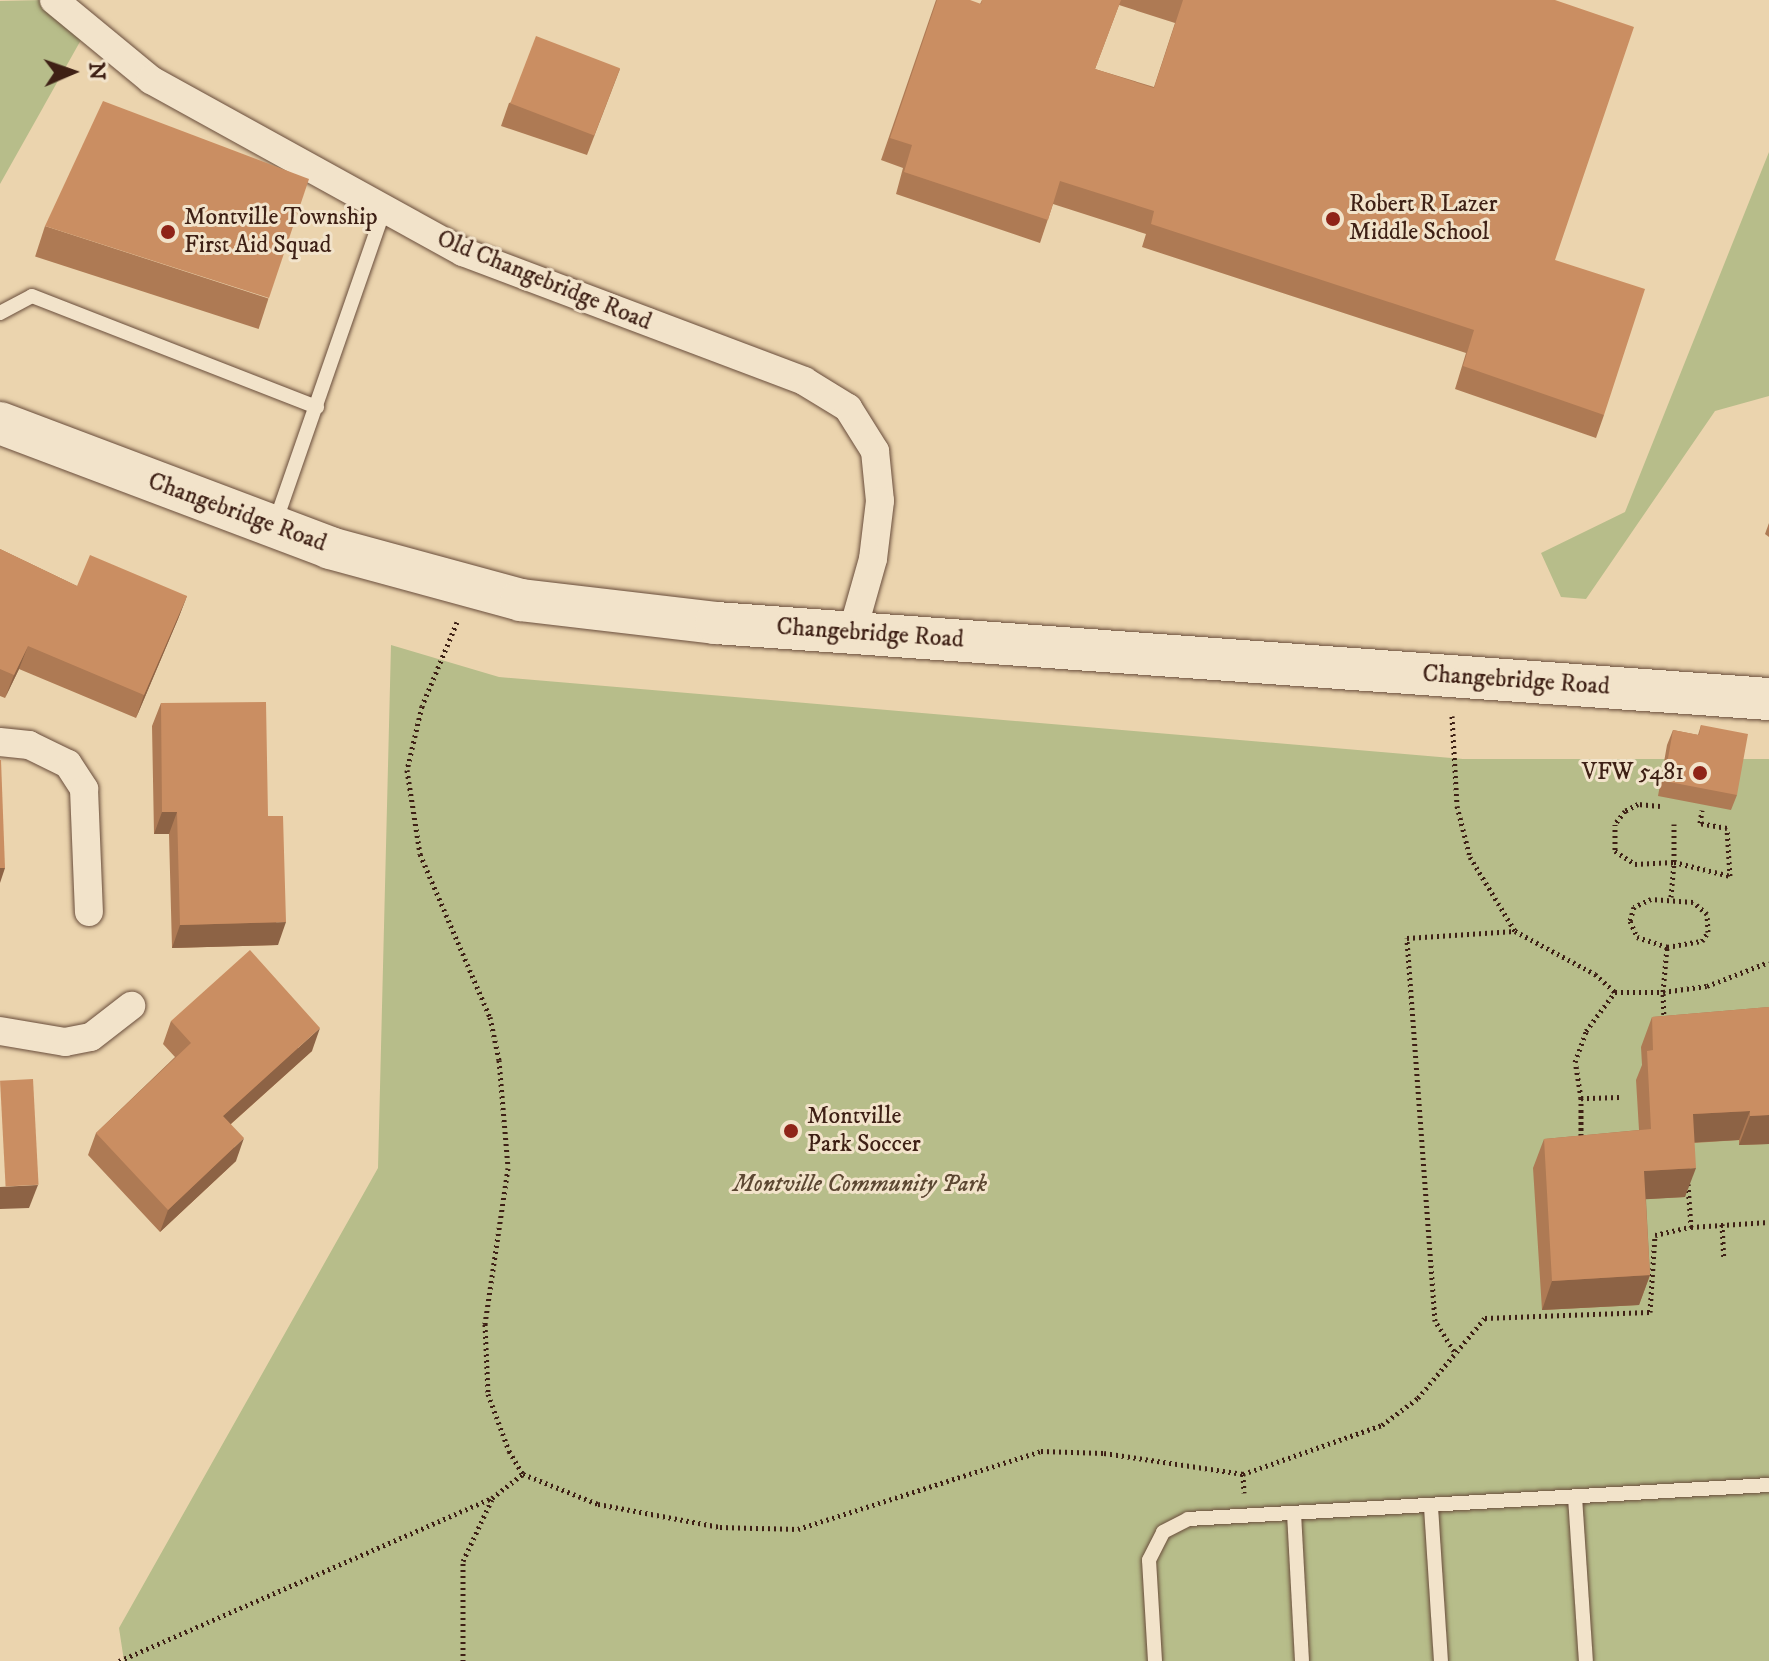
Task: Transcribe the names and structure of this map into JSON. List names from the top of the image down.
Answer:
{
  "streets": {
    "main road": ["Changebridge Road"],
    "street": ["Old Changebridge Road"]
  },
  "crossings": [
    ["Old Changebridge Road", "Changebridge Road"]
  ],
  "parks": ["Montville Community Park"],
  "places": [
    "Robert R Lazer Middle School",
    "Montville Township First Aid Squad",
    "VFW 5481",
    "Montville Park Soccer"
  ],
  "north": "right"
}
